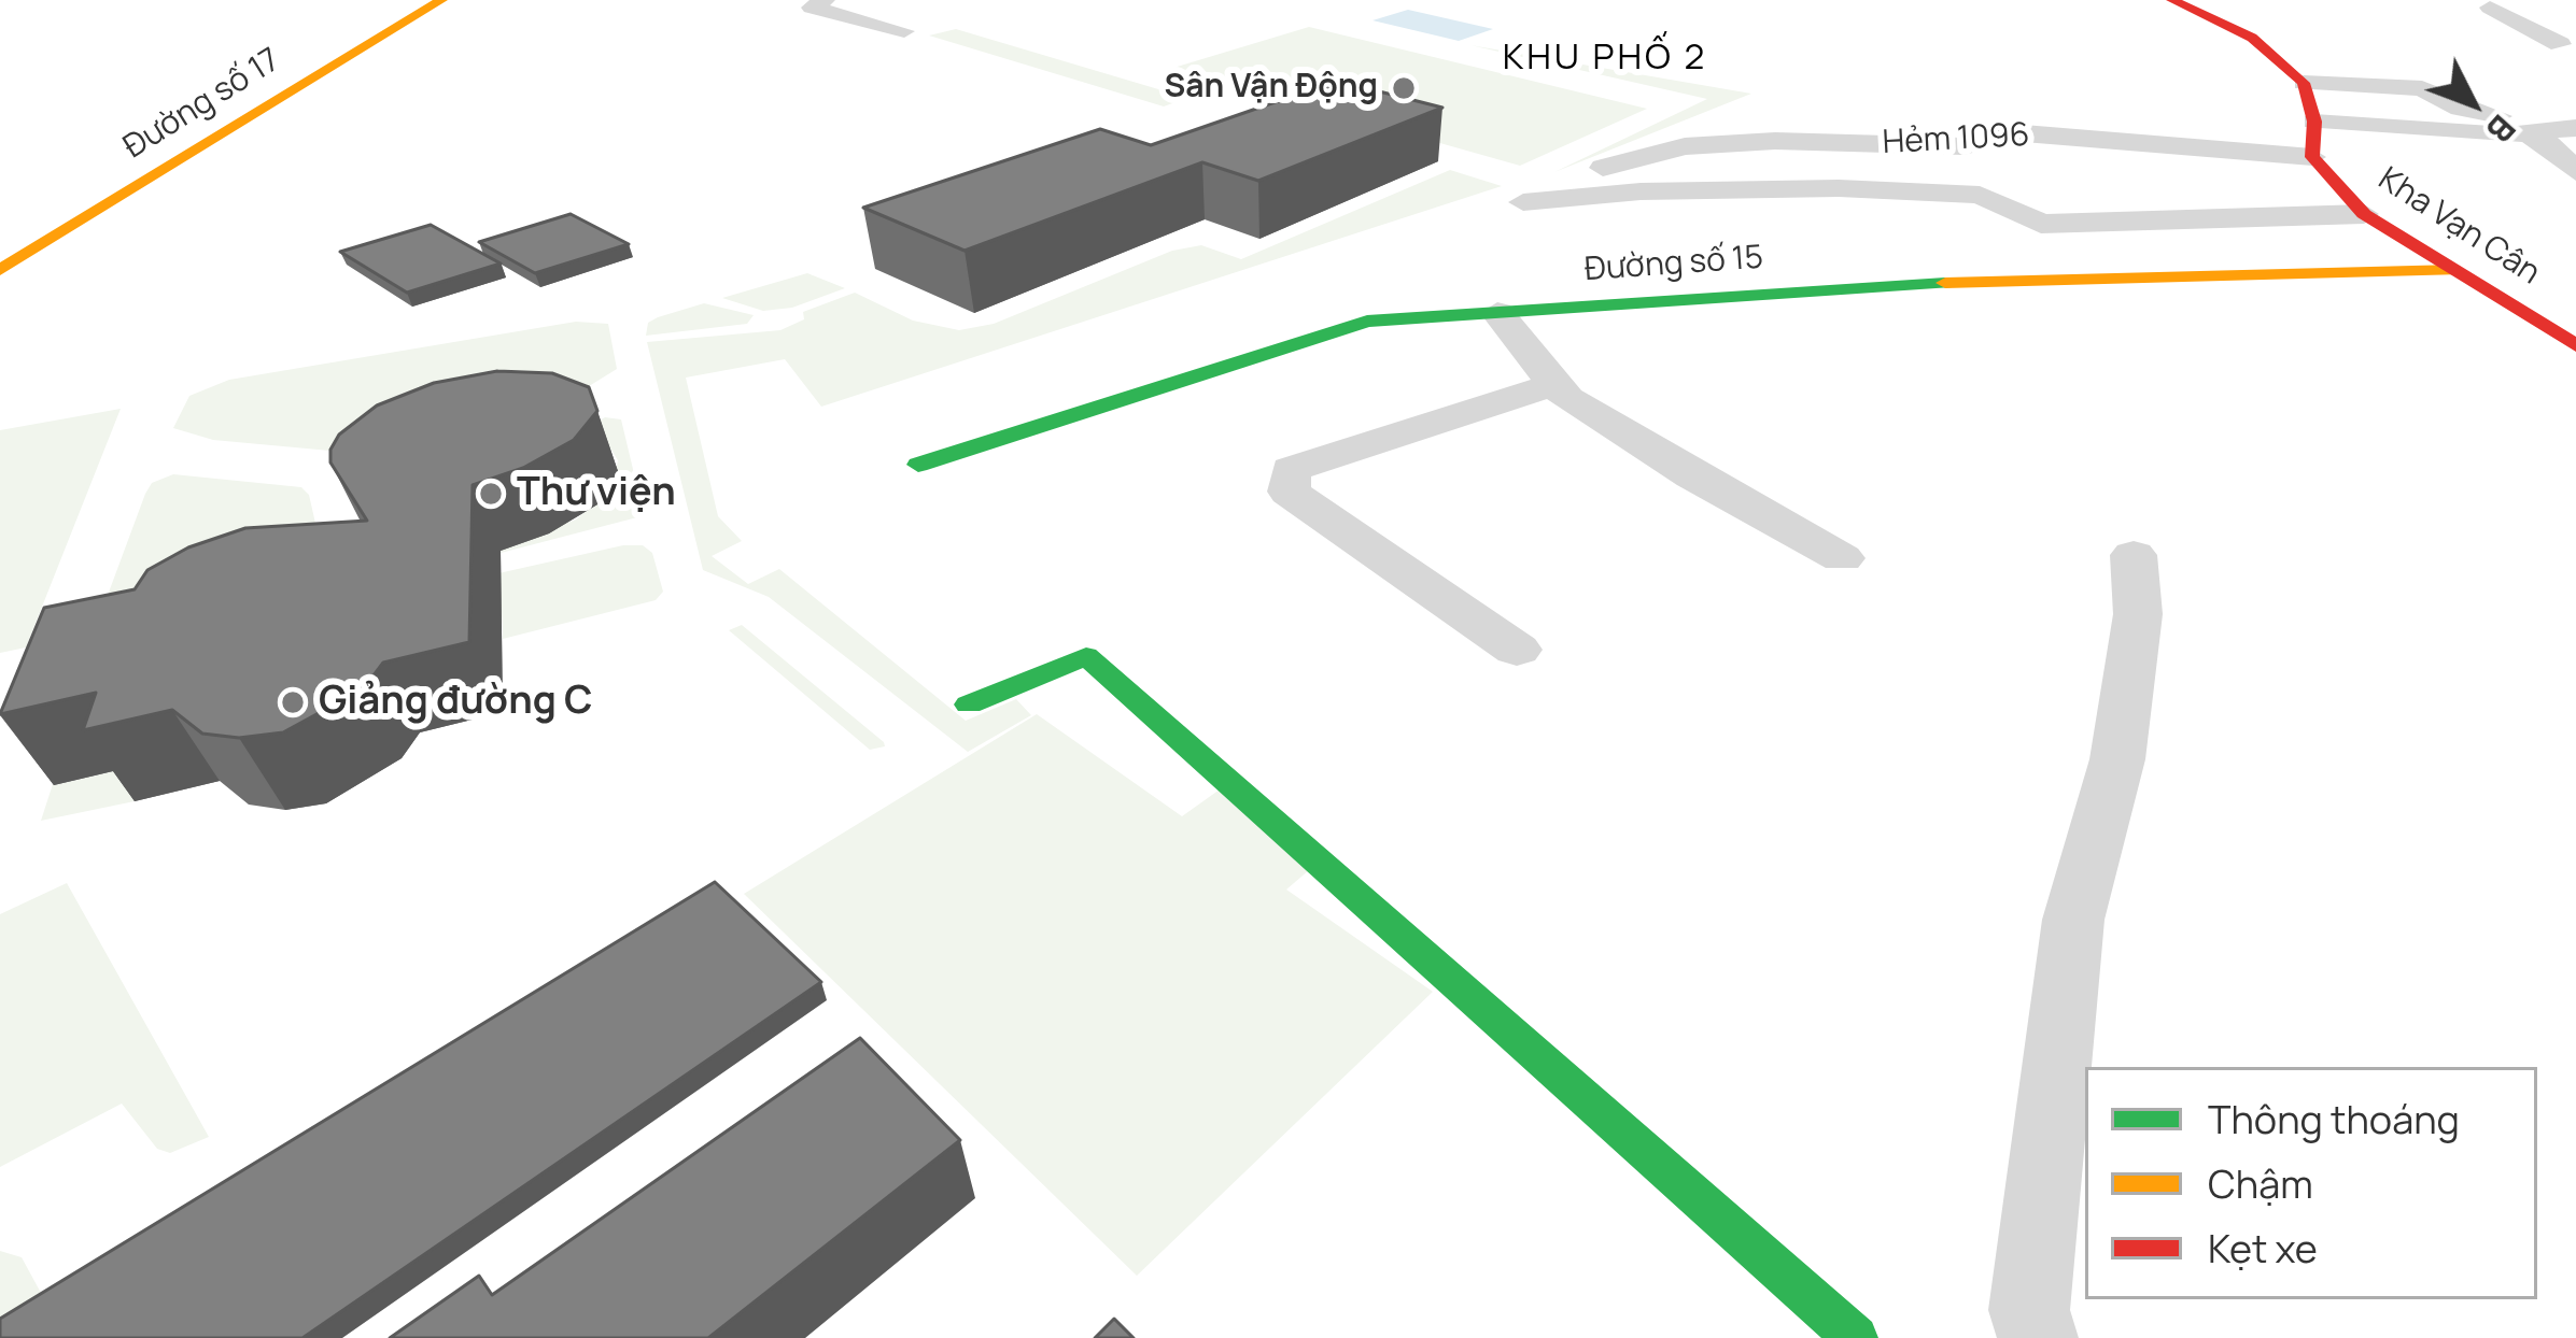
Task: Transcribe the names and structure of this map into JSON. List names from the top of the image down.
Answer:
{
  "streets": {
    "street": [
      "Đường số 17",
      "Hẻm 1096",
      "Kha Vạn Cân",
      "Đường số 15"
    ]
  },
  "crossings": [
    ["Hẻm 1096", "Kha Vạn Cân"],
    ["Kha Vạn Cân", "Đường số 15"]
  ],
  "districts": ["KHU PHỐ 2"],
  "places": ["Sân Vận Động", "Thư viện", "Giảng đường C"],
  "legend": ["Thông thoáng", "Chậm", "Kẹt xe"],
  "north": "bottom right"
}
